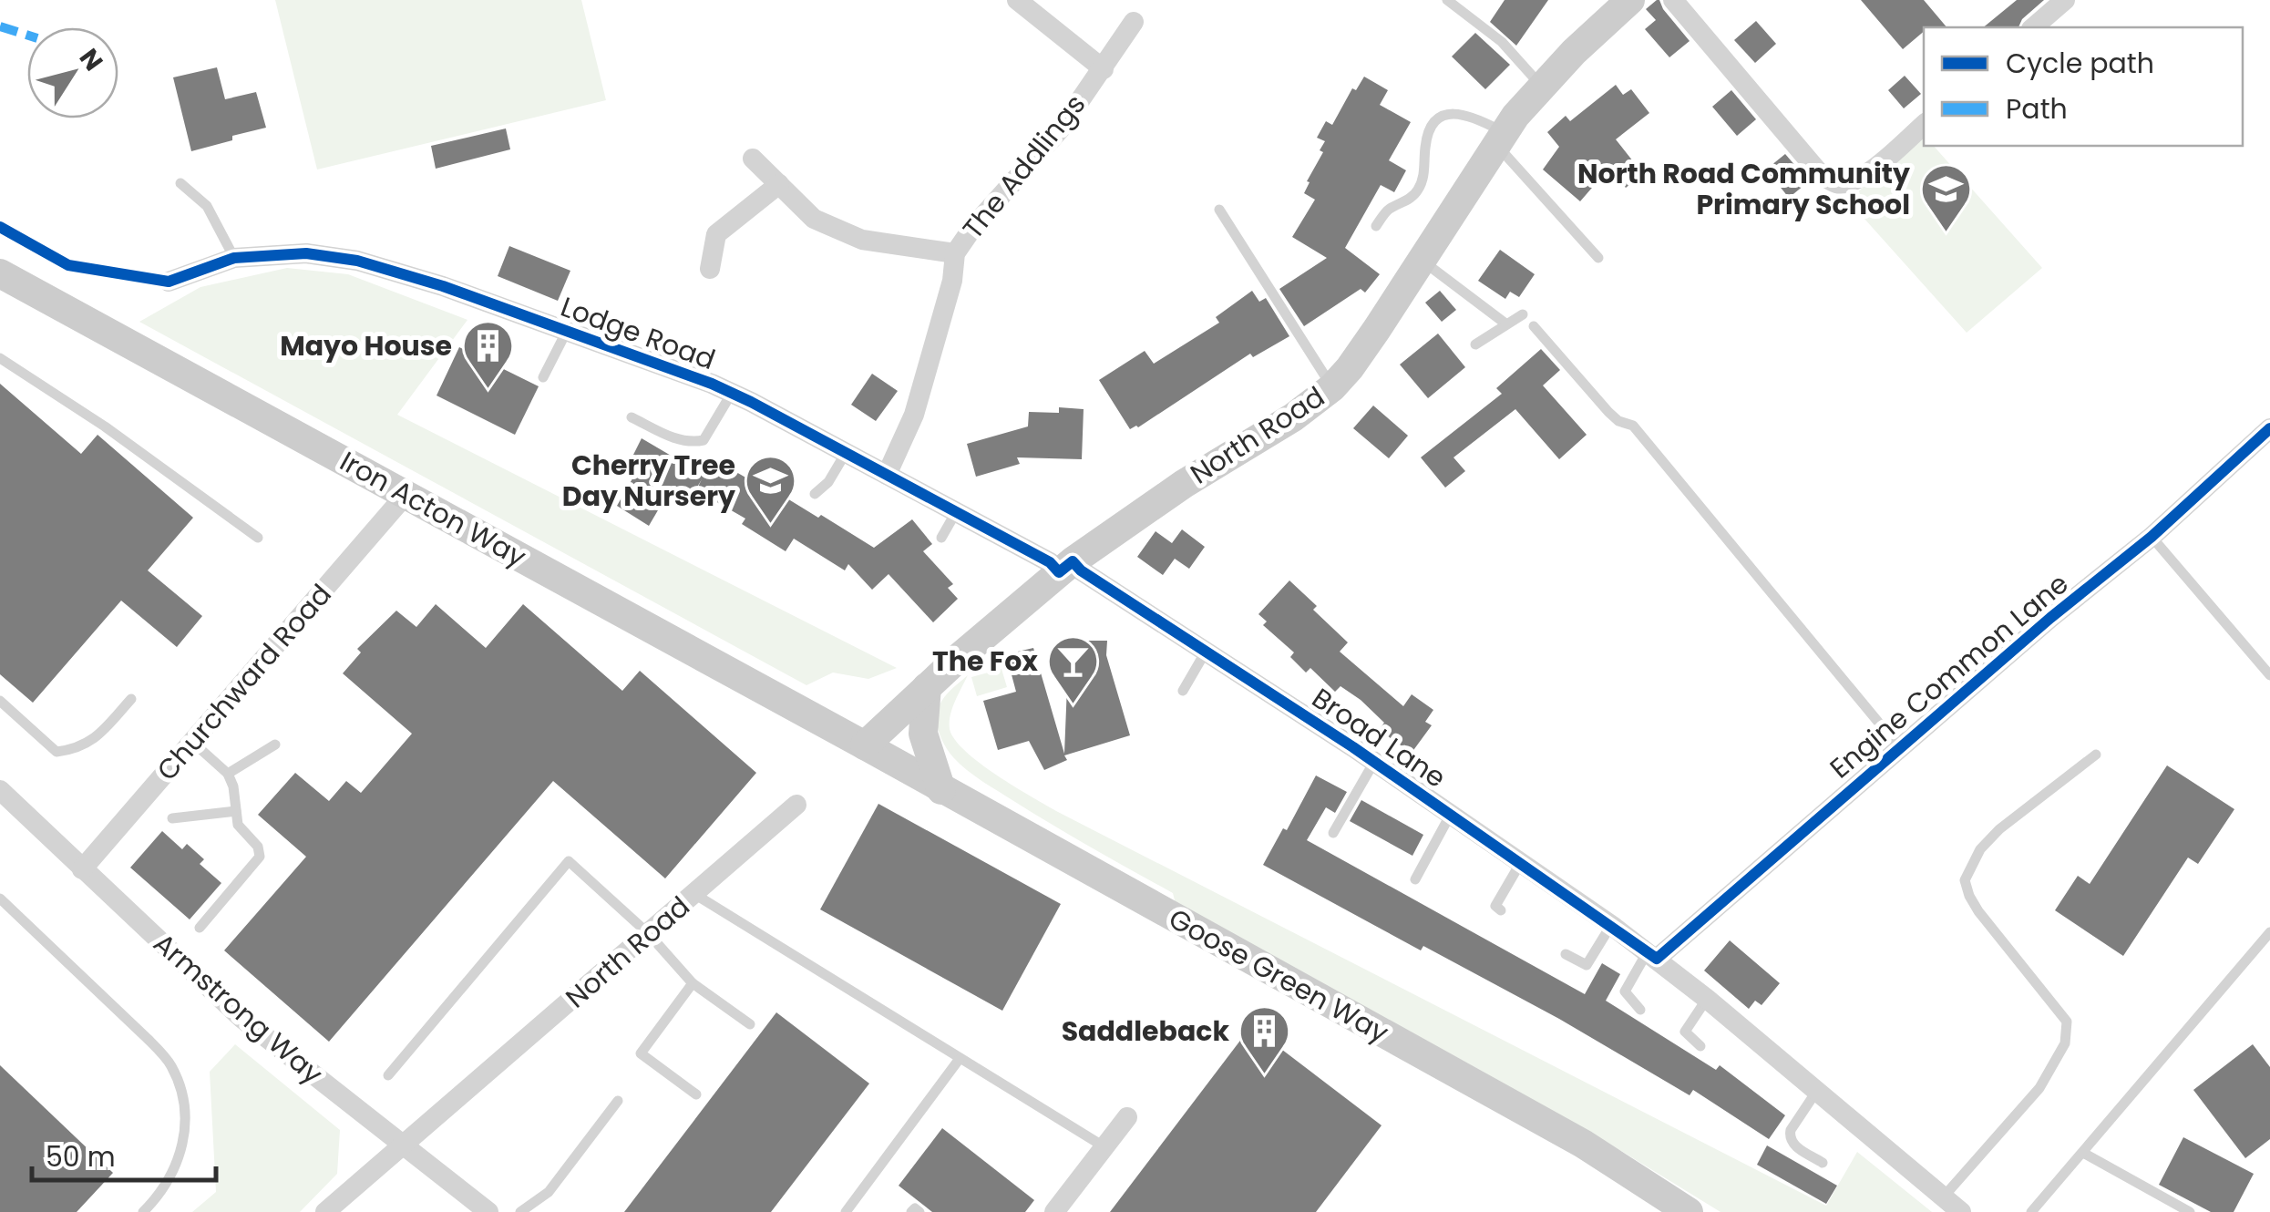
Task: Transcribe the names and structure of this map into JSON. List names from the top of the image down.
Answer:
{
  "streets": {
    "main road": ["North Road", "Iron Acton Way", "Goose Green Way"],
    "street": [
      "The Addlings",
      "Lodge Road",
      "Engine Common Lane",
      "Churchward Road",
      "Broad Lane",
      "Armstrong Way"
    ]
  },
  "crossings": [
    ["The Addlings", "Lodge Road"],
    ["Lodge Road", "North Road"],
    ["Lodge Road", "Broad Lane"],
    ["North Road", "Iron Acton Way"],
    ["North Road", "Broad Lane"],
    ["North Road", "Goose Green Way"],
    ["North Road", "Armstrong Way"],
    ["Iron Acton Way", "Churchward Road"],
    ["Iron Acton Way", "Goose Green Way"],
    ["Engine Common Lane", "Broad Lane"],
    ["Churchward Road", "Armstrong Way"]
  ],
  "places": {
    "school or university": ["North Road Community Primary School", "Cherry Tree Day Nursery"],
    "building": ["Mayo House", "Saddleback"],
    "bar": ["The Fox"]
  },
  "legend": ["Cycle path", "Path"],
  "scale_bar": "50 m",
  "north": "top right"
}
